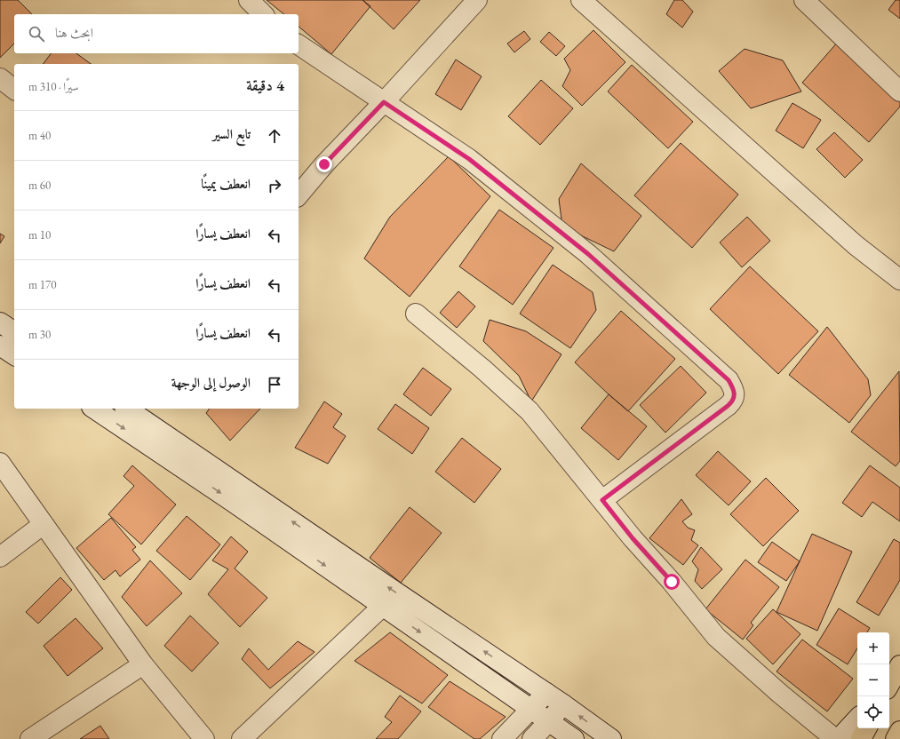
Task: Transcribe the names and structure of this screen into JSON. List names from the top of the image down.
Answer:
{
  "page": {
    "search": "ابحث هنا",
    "heading": ["4 دقيقة", "سيرًا · 310 m"],
    "list": [
      ["تابع السير", "40 m"],
      ["انعطف يمينًا", "60 m"],
      ["انعطف يسارًا", "10 m"],
      ["انعطف يسارًا", "170 m"],
      ["انعطف يسارًا", "30 m"],
      "الوصول إلى الوجهة"
    ],
    "map_buttons": ["+", "−"]
  }
}
